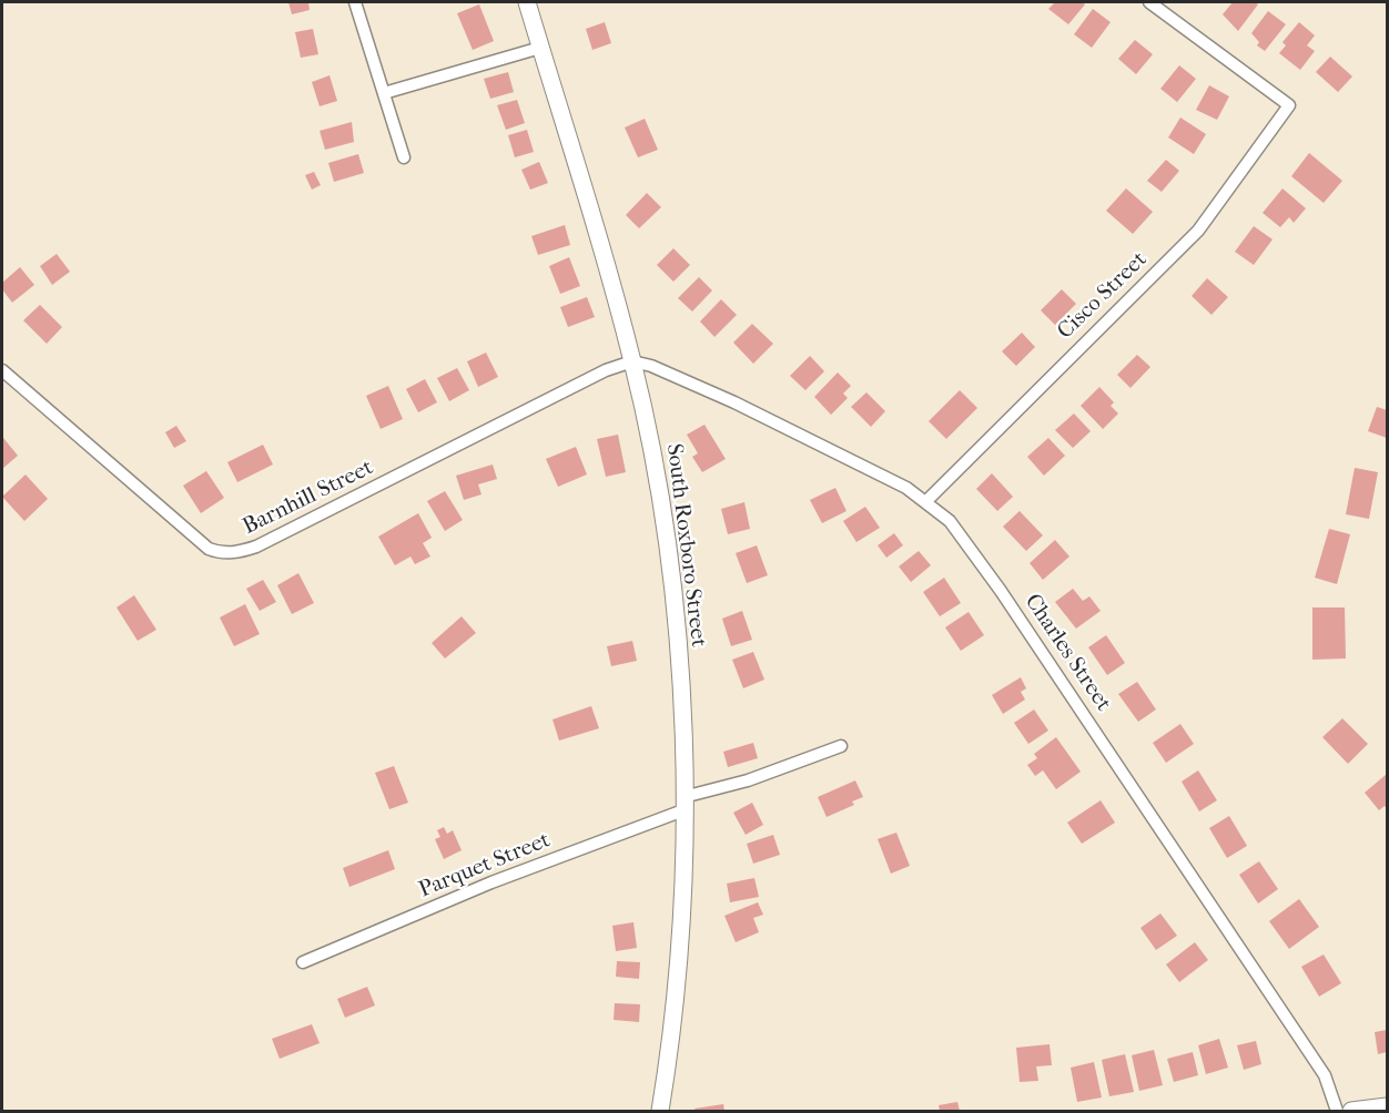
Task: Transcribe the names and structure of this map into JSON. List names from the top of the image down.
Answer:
{
  "streets": {
    "street": [
      "Cisco Street",
      "Barnhill Street",
      "South Roxboro Street",
      "Charles Street",
      "Parquet Street"
    ]
  },
  "crossings": [
    ["Cisco Street", "Charles Street"],
    ["Barnhill Street", "South Roxboro Street"],
    ["Barnhill Street", "Charles Street"],
    ["South Roxboro Street", "Charles Street"],
    ["South Roxboro Street", "Parquet Street"]
  ]
}
